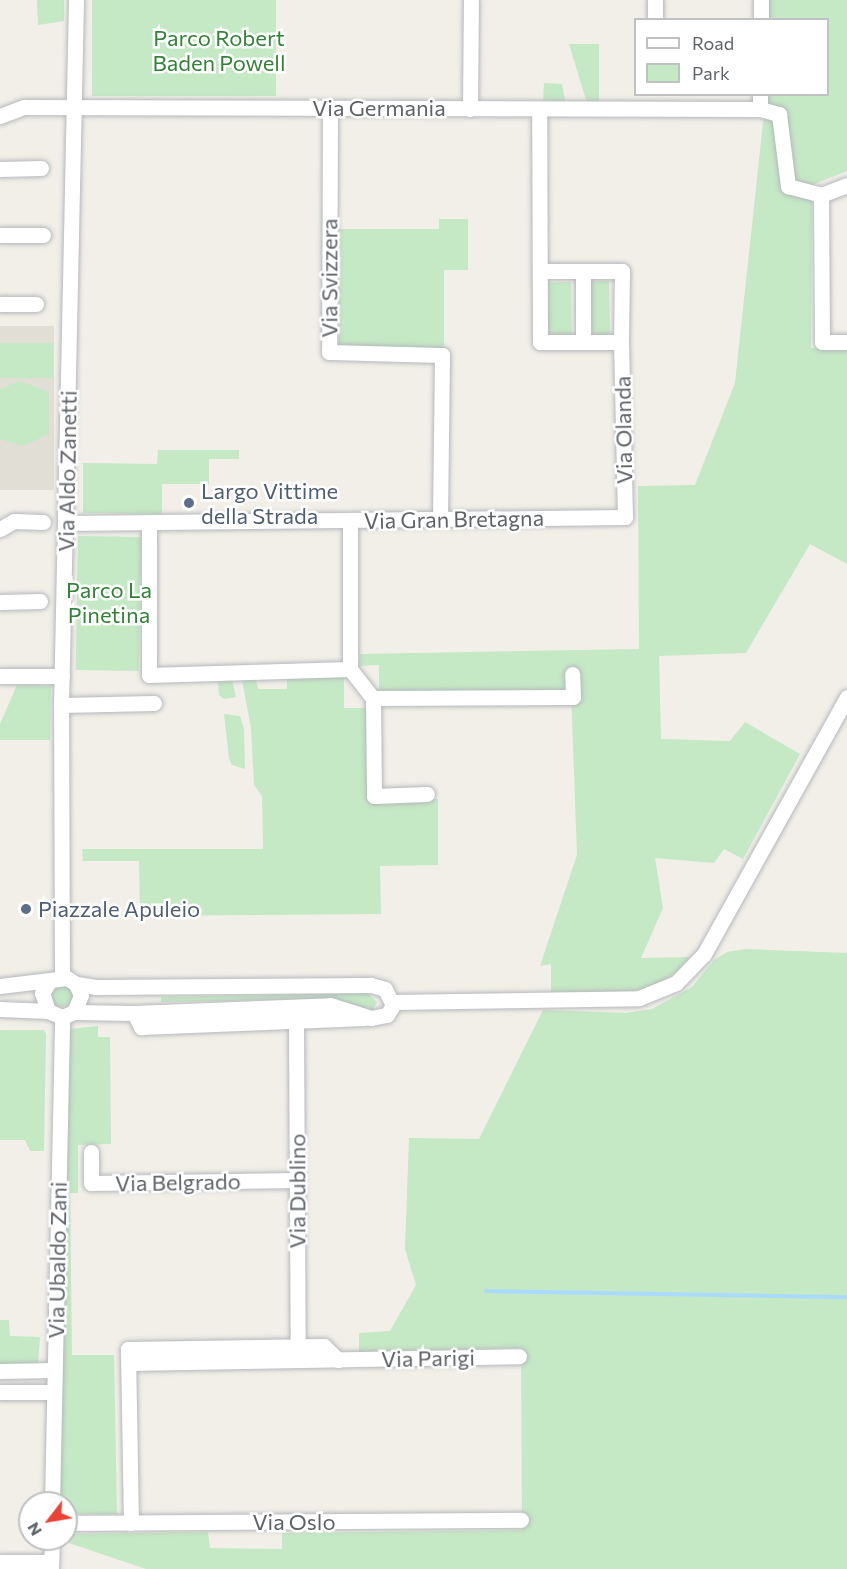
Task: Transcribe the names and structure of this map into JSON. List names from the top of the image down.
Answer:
{
  "streets": {
    "street": [
      "Via Germania",
      "Via Svizzera",
      "Via Olanda",
      "Via Aldo Zanetti",
      "Via Gran Bretagna",
      "Via Belgrado",
      "Via Dublino",
      "Via Ubaldo Zani",
      "Via Parigi",
      "Via Oslo"
    ]
  },
  "crossings": [
    ["Via Germania", "Via Svizzera"],
    ["Via Germania", "Via Olanda"],
    ["Via Germania", "Via Aldo Zanetti"],
    ["Via Svizzera", "Via Gran Bretagna"],
    ["Via Olanda", "Via Gran Bretagna"],
    ["Via Aldo Zanetti", "Via Gran Bretagna"],
    ["Via Aldo Zanetti", "Via Ubaldo Zani"],
    ["Via Belgrado", "Via Dublino"],
    ["Via Dublino", "Via Parigi"],
    ["Via Parigi", "Via Oslo"]
  ],
  "parks": ["Parco Robert Baden Powell", "Parco La Pinetina"],
  "places": ["Largo Vittime della Strada", "Piazzale Apuleio"],
  "legend": ["Road", "Park"],
  "north": "bottom left"
}
